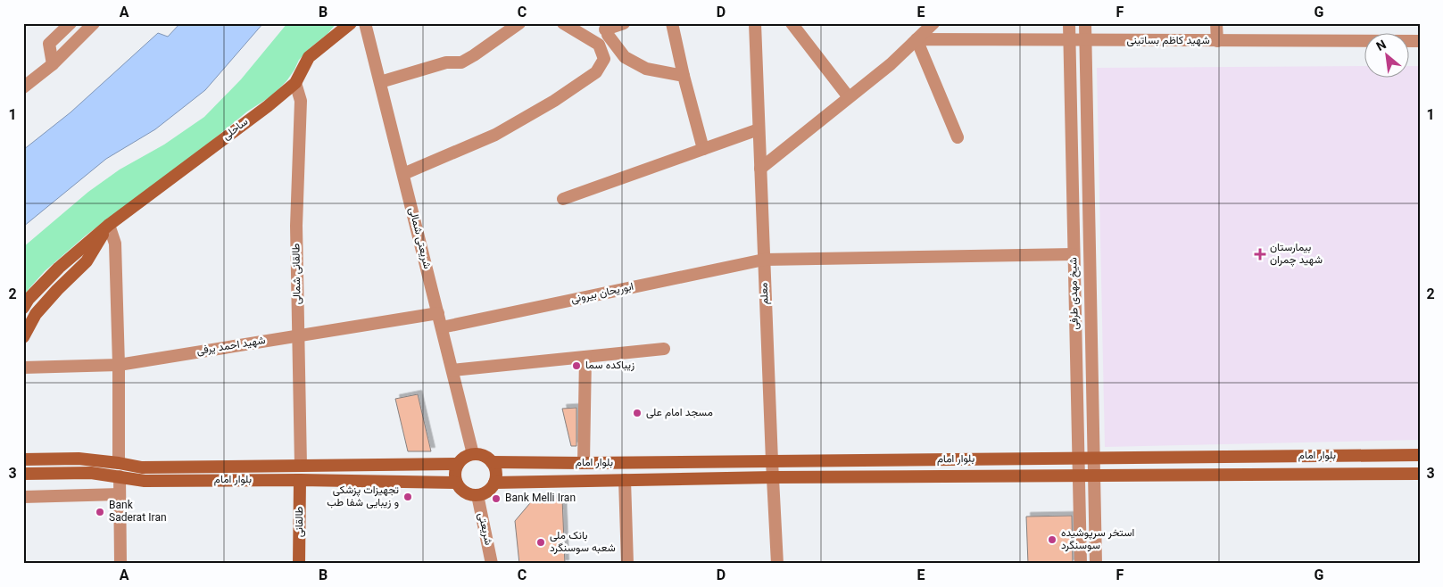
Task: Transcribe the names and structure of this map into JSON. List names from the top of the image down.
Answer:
{
  "streets": {
    "main road": ["ساحلی", "بلوار امام", "طالقانی"],
    "street": [
      "شهید کاظم بساتینی",
      "شریعتی شمالی",
      "طالقانی شمالی",
      "ابوریحان بیرونی",
      "معلم",
      "شیخ مهدی طرفی",
      "شهید احمد یرفی",
      "شریعتی"
    ]
  },
  "crossings": [
    ["شهید کاظم بساتینی", "شیخ مهدی طرفی"],
    ["ساحلی", "طالقانی شمالی"],
    ["شریعتی شمالی", "ابوریحان بیرونی"],
    ["شریعتی شمالی", "شهید احمد یرفی"],
    ["شریعتی شمالی", "بلوار امام"],
    ["شریعتی شمالی", "شریعتی"],
    ["طالقانی شمالی", "شهید احمد یرفی"],
    ["طالقانی شمالی", "بلوار امام"],
    ["ابوریحان بیرونی", "معلم"],
    ["ابوریحان بیرونی", "شیخ مهدی طرفی"],
    ["معلم", "بلوار امام"],
    ["شیخ مهدی طرفی", "بلوار امام"],
    ["بلوار امام", "طالقانی"],
    ["بلوار امام", "شریعتی"]
  ],
  "places": {
    "health": ["بیمارستان شهید چمران"],
    "other": [
      "زیباکده سما",
      "مسجد امام علی",
      "تجهیزات پزشکی و زیبایی شفا طب",
      "Bank Melli Iran",
      "Bank Saderat Iran",
      "استخر سرپوشیده سوسنگرد",
      "بانک ملی شعبه سوسنگرد"
    ]
  },
  "north": "top left",
  "grid": {
    "columns": [
      "A",
      "B",
      "C",
      "D",
      "E",
      "F",
      "G"
    ],
    "rows": ["1", "2", "3"]
  }
}
